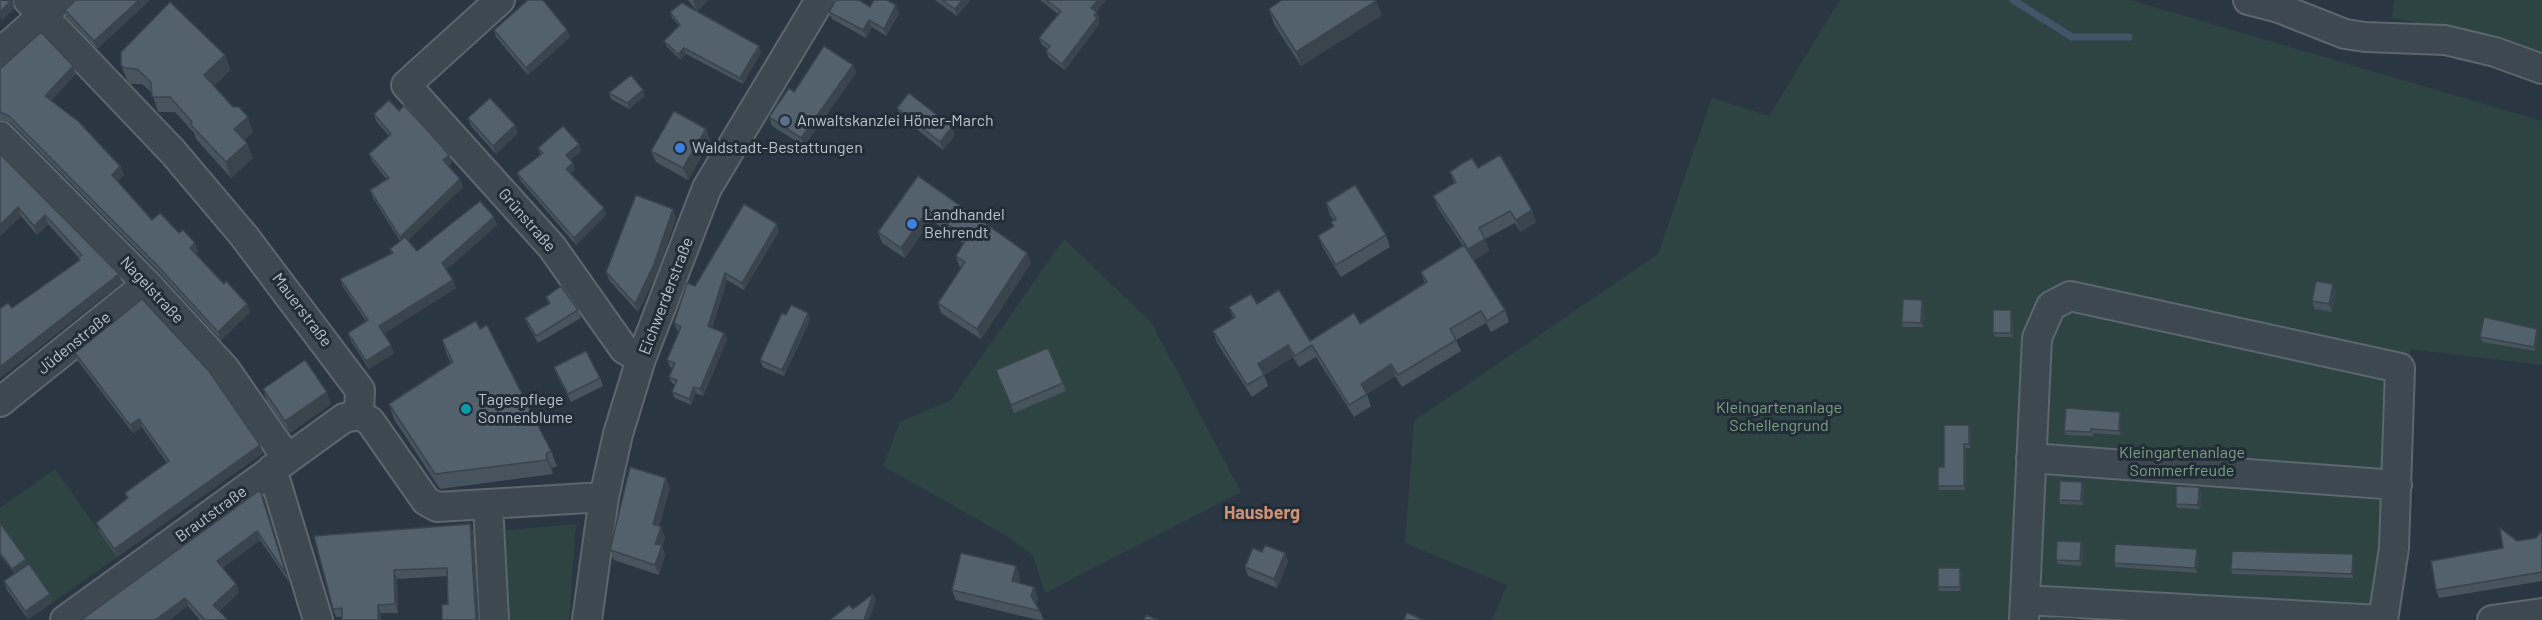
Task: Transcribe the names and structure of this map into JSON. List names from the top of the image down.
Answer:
{
  "streets": {
    "street": [
      "Grünstraße",
      "Nagelstraße",
      "Eichwerderstraße",
      "Mauerstraße",
      "Jüdenstraße",
      "Brautstraße"
    ]
  },
  "crossings": [
    ["Grünstraße", "Eichwerderstraße"],
    ["Nagelstraße", "Jüdenstraße"],
    ["Nagelstraße", "Brautstraße"],
    ["Mauerstraße", "Brautstraße"]
  ],
  "districts": ["Hausberg"],
  "parks": ["Kleingartenanlage Schellengrund", "Kleingartenanlage Sommerfreude"],
  "places": [
    "Anwaltskanzlei Höner-March",
    "Waldstadt-Bestattungen",
    "Landhandel Behrendt",
    "Tagespflege Sonnenblume"
  ]
}
